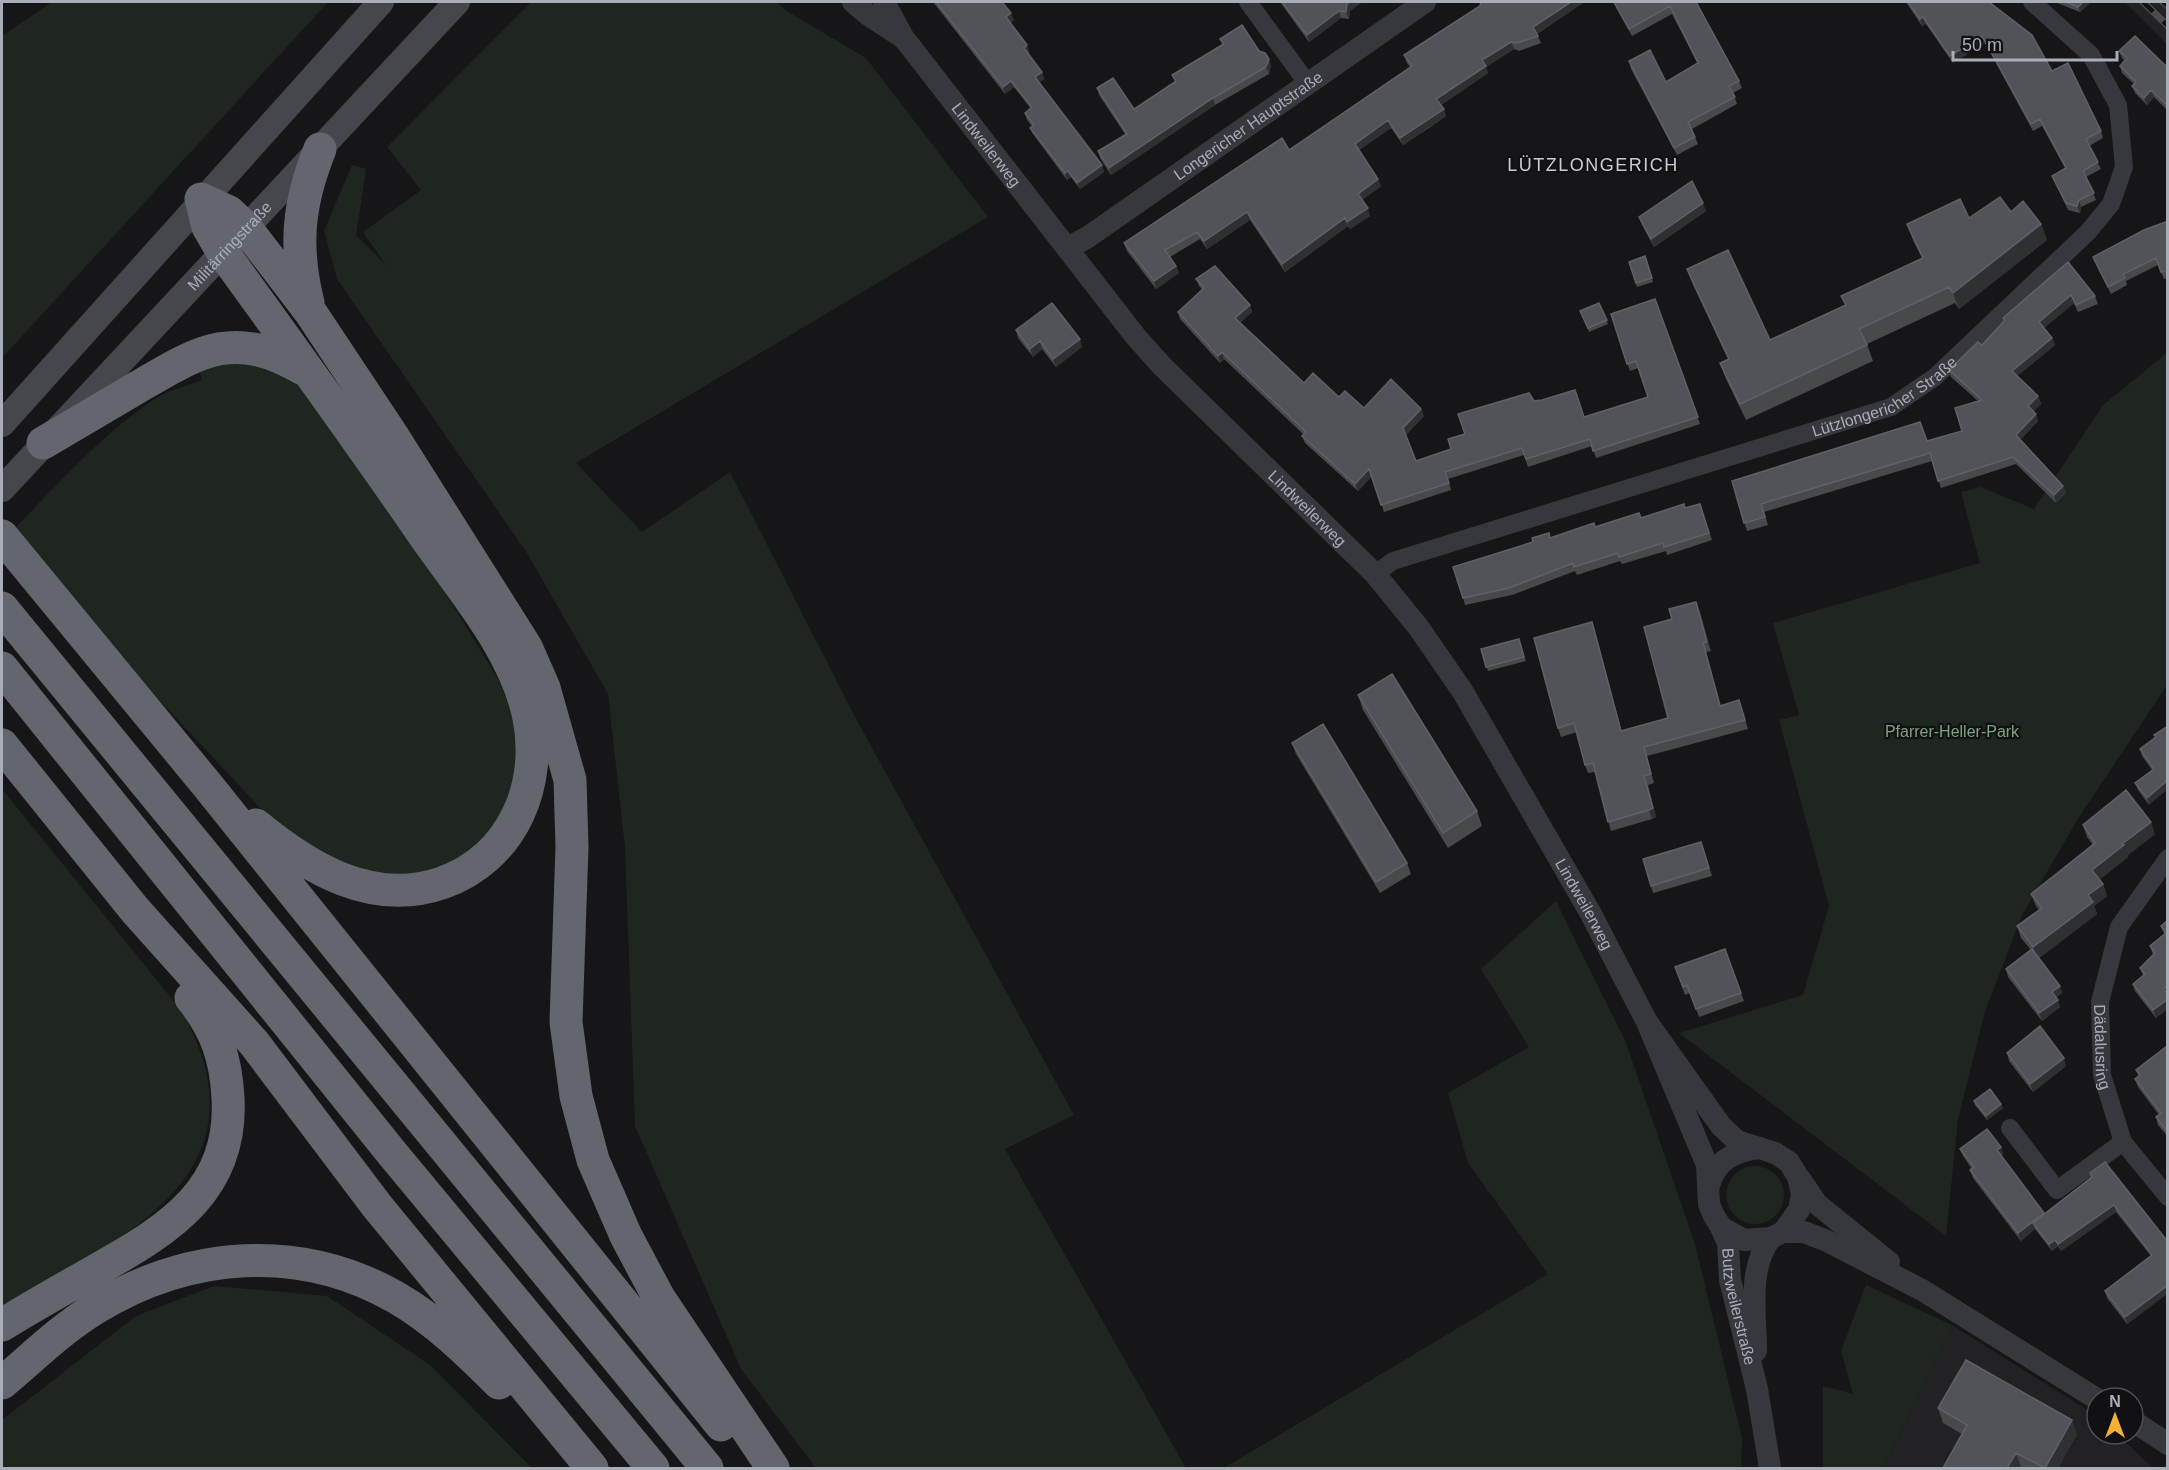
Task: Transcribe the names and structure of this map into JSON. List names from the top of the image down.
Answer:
{
  "streets": {
    "main road": ["Militärringstraße"],
    "street": [
      "Longericher Hauptstraße",
      "Lindweilerweg",
      "Lützlongericher Straße",
      "Dädalusring",
      "Butzweilerstraße"
    ]
  },
  "crossings": [
    ["Longericher Hauptstraße", "Lindweilerweg"],
    ["Lindweilerweg", "Lützlongericher Straße"],
    ["Lindweilerweg", "Butzweilerstraße"]
  ],
  "districts": ["LÜTZLONGERICH"],
  "parks": ["Pfarrer-Heller-Park"],
  "scale_bar": "50 m",
  "north": "top"
}
